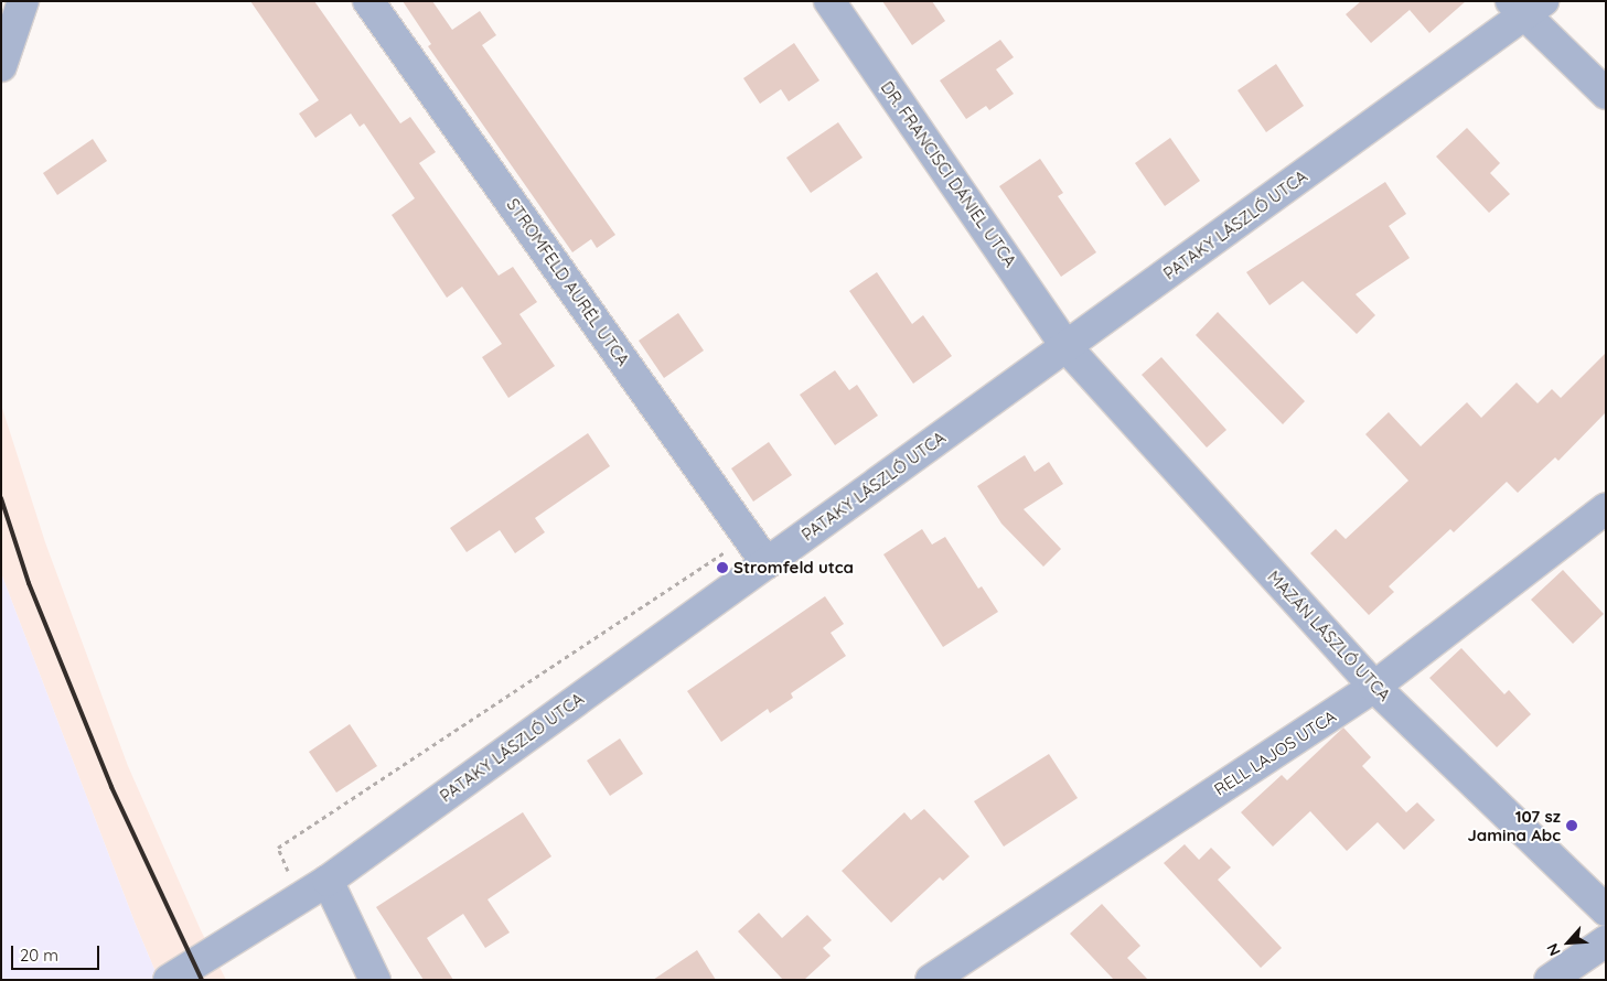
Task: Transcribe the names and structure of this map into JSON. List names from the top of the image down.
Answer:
{
  "streets": {
    "street": [
      "DR. FRANCISCI DÁNIEL UTCA",
      "PATAKY LÁSZLÓ UTCA",
      "STROMFELD AURÉL UTCA",
      "MAZÁN LÁSZLÓ UTCA",
      "RELL LAJOS UTCA"
    ]
  },
  "crossings": [
    ["DR. FRANCISCI DÁNIEL UTCA", "PATAKY LÁSZLÓ UTCA"],
    ["DR. FRANCISCI DÁNIEL UTCA", "MAZÁN LÁSZLÓ UTCA"],
    ["PATAKY LÁSZLÓ UTCA", "STROMFELD AURÉL UTCA"],
    ["PATAKY LÁSZLÓ UTCA", "MAZÁN LÁSZLÓ UTCA"],
    ["MAZÁN LÁSZLÓ UTCA", "RELL LAJOS UTCA"]
  ],
  "places": ["Stromfeld utca", "107 sz Jamina Abc"],
  "scale_bar": "20 m",
  "north": "bottom left"
}
